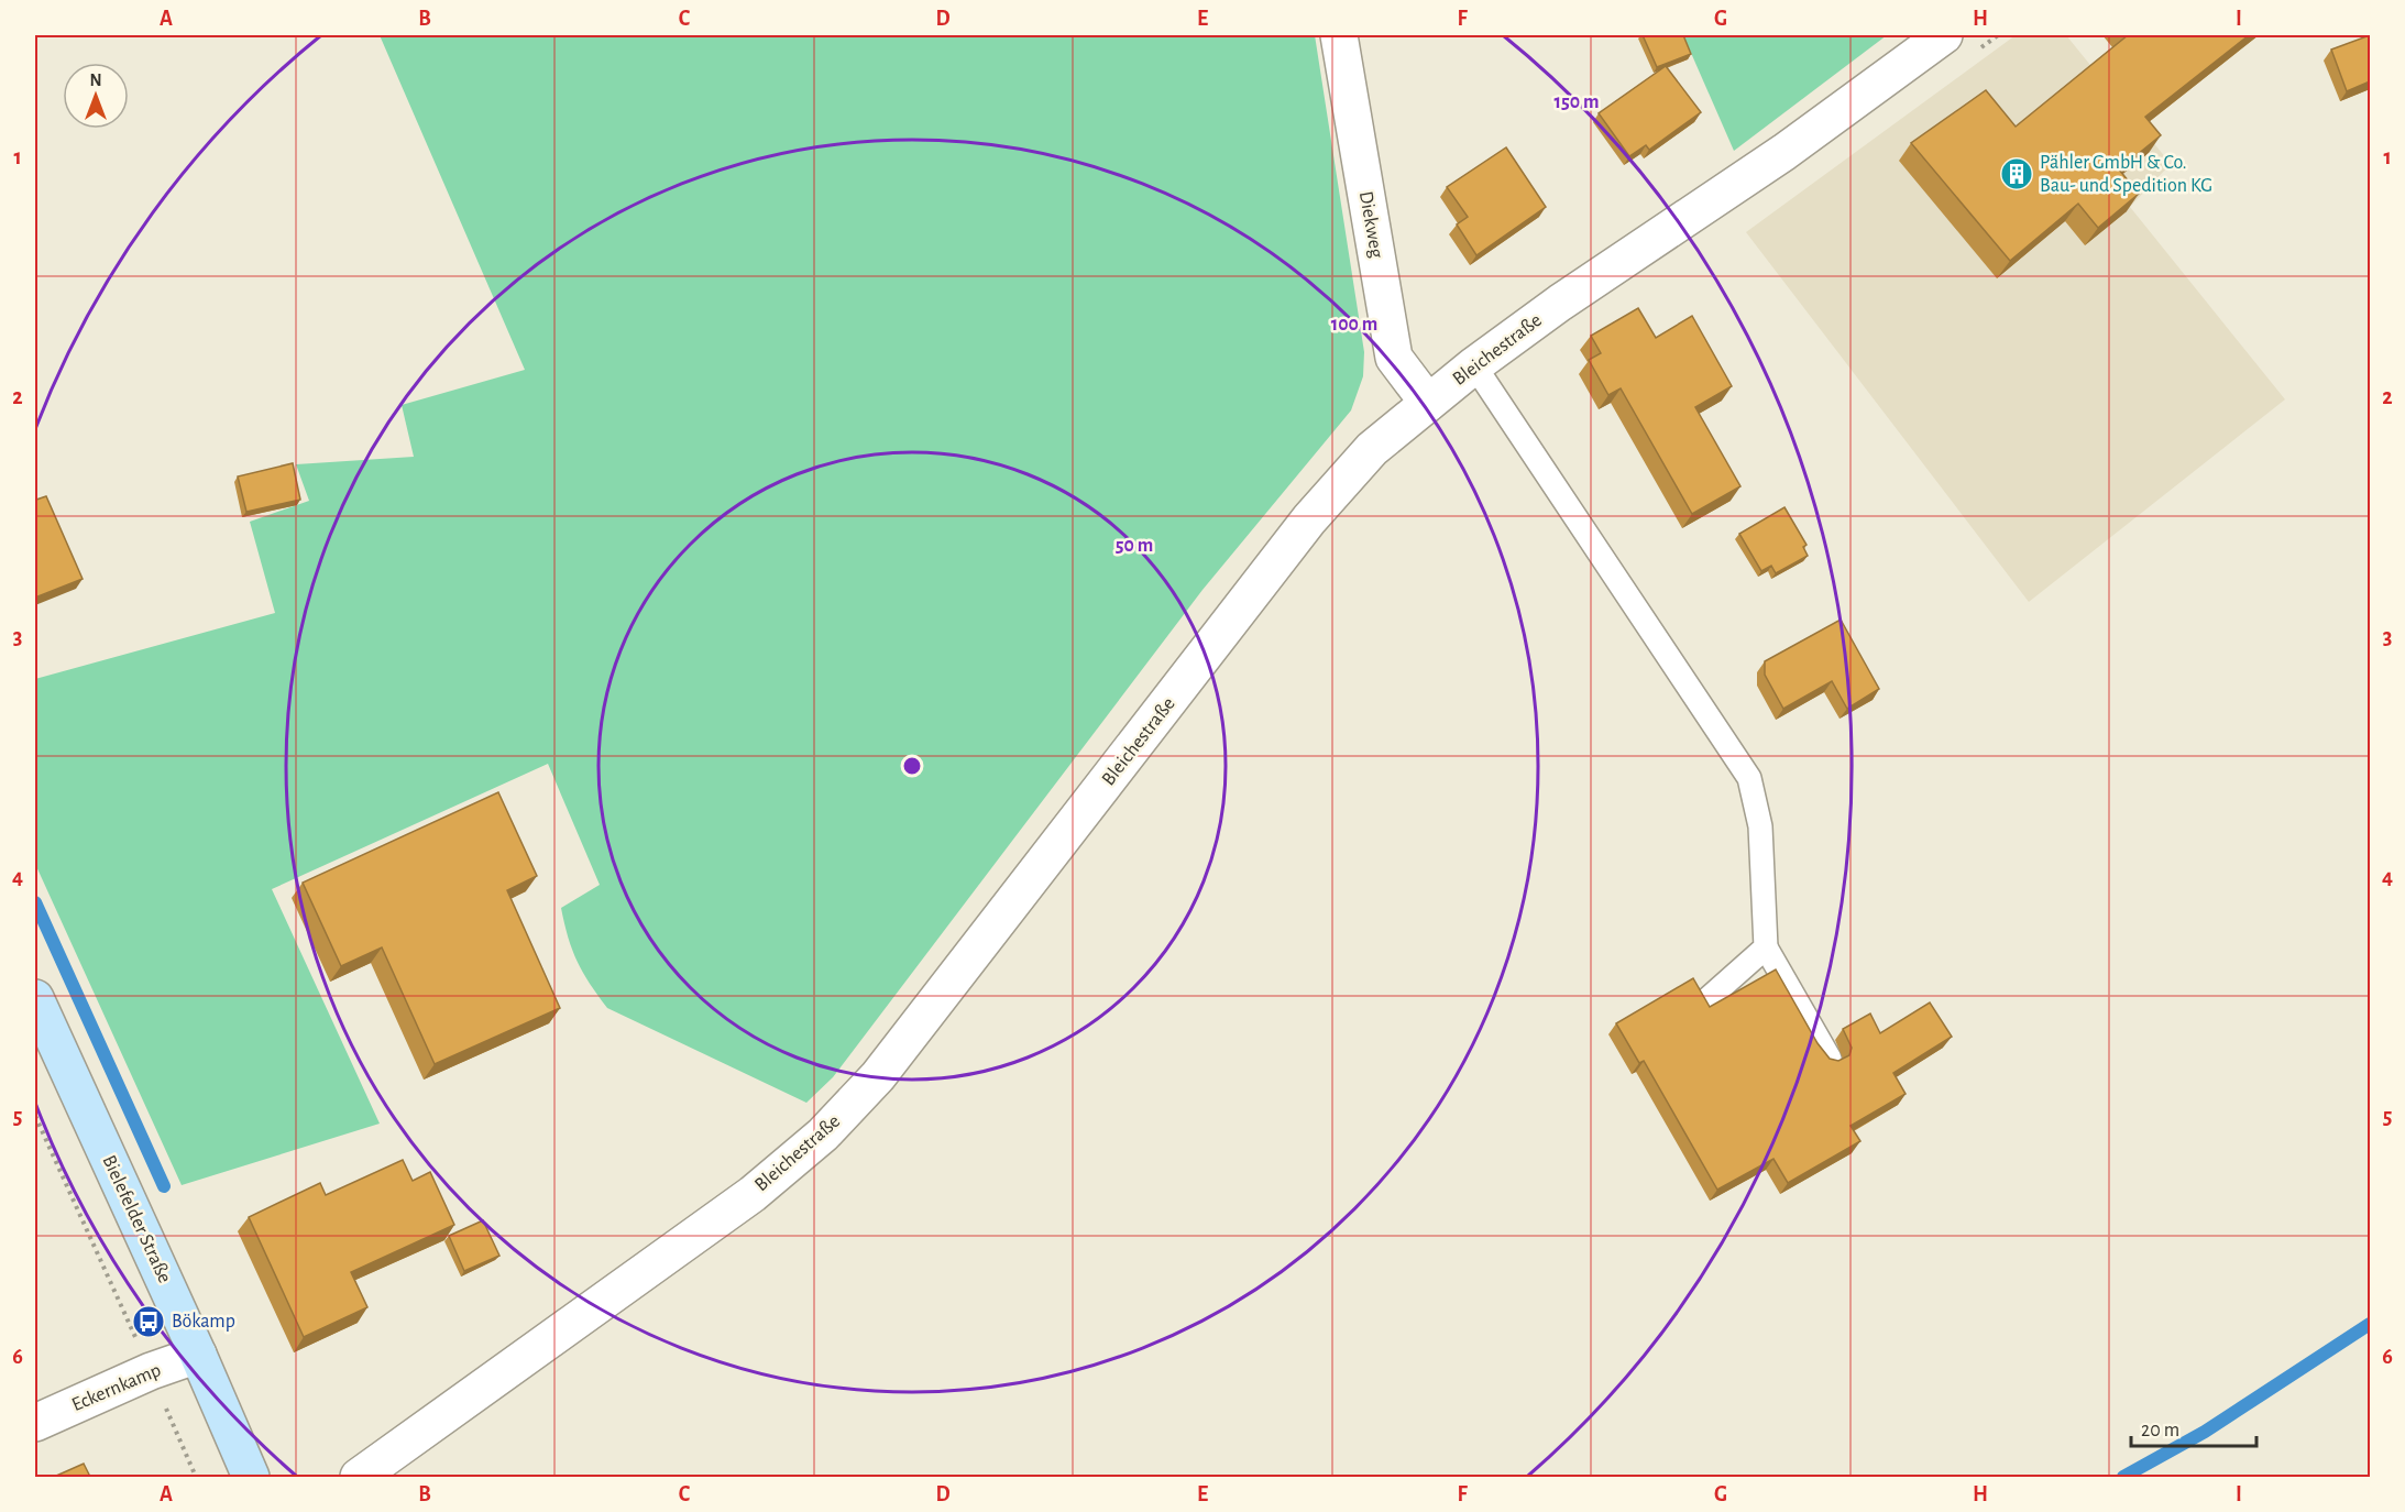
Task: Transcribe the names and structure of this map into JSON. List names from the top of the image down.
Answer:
{
  "streets": {
    "main road": ["Bielefelder Straße"],
    "street": ["Diekweg", "Bleichestraße", "Eckernkamp"]
  },
  "crossings": [
    ["Diekweg", "Bleichestraße"],
    ["Bielefelder Straße", "Eckernkamp"]
  ],
  "places": {
    "building": ["Pähler GmbH & Co. Bau- und Spedition KG"],
    "bus stop": ["Bökamp"]
  },
  "scale_bar": "20 m",
  "north": "top",
  "grid": {
    "columns": [
      "A",
      "B",
      "C",
      "D",
      "E",
      "F",
      "G",
      "H",
      "I"
    ],
    "rows": [
      "1",
      "2",
      "3",
      "4",
      "5",
      "6"
    ]
  },
  "rings": ["150 m", "100 m", "50 m"]
}
